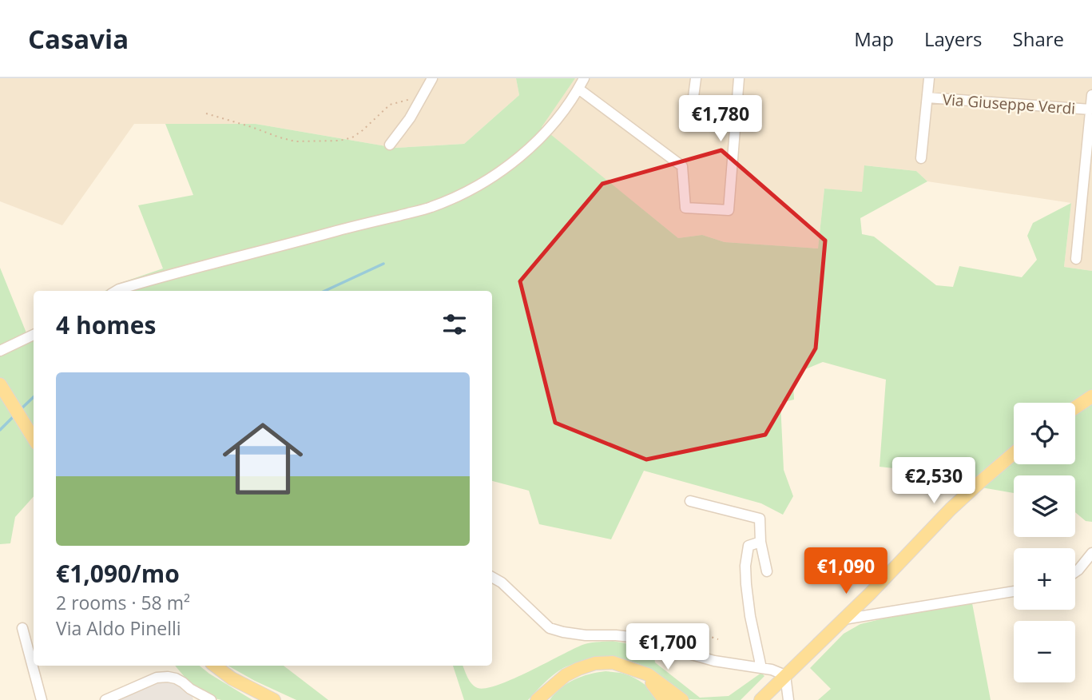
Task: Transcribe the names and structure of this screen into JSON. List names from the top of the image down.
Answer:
{
  "streets": {
    "street": ["Via Giuseppe Verdi"]
  },
  "page": {
    "header": "Casavia",
    "nav": ["Map", "Layers", "Share"],
    "price": [
      "€1,780",
      "€2,530",
      "€1,090",
      "€1,700"
    ],
    "heading": "4 homes",
    "list": [
      {
        "name": "€1,090/mo",
        "note": "2 rooms · 58 m² · Via Aldo Pinelli"
      }
    ],
    "map_buttons": ["+", "−"]
  }
}
